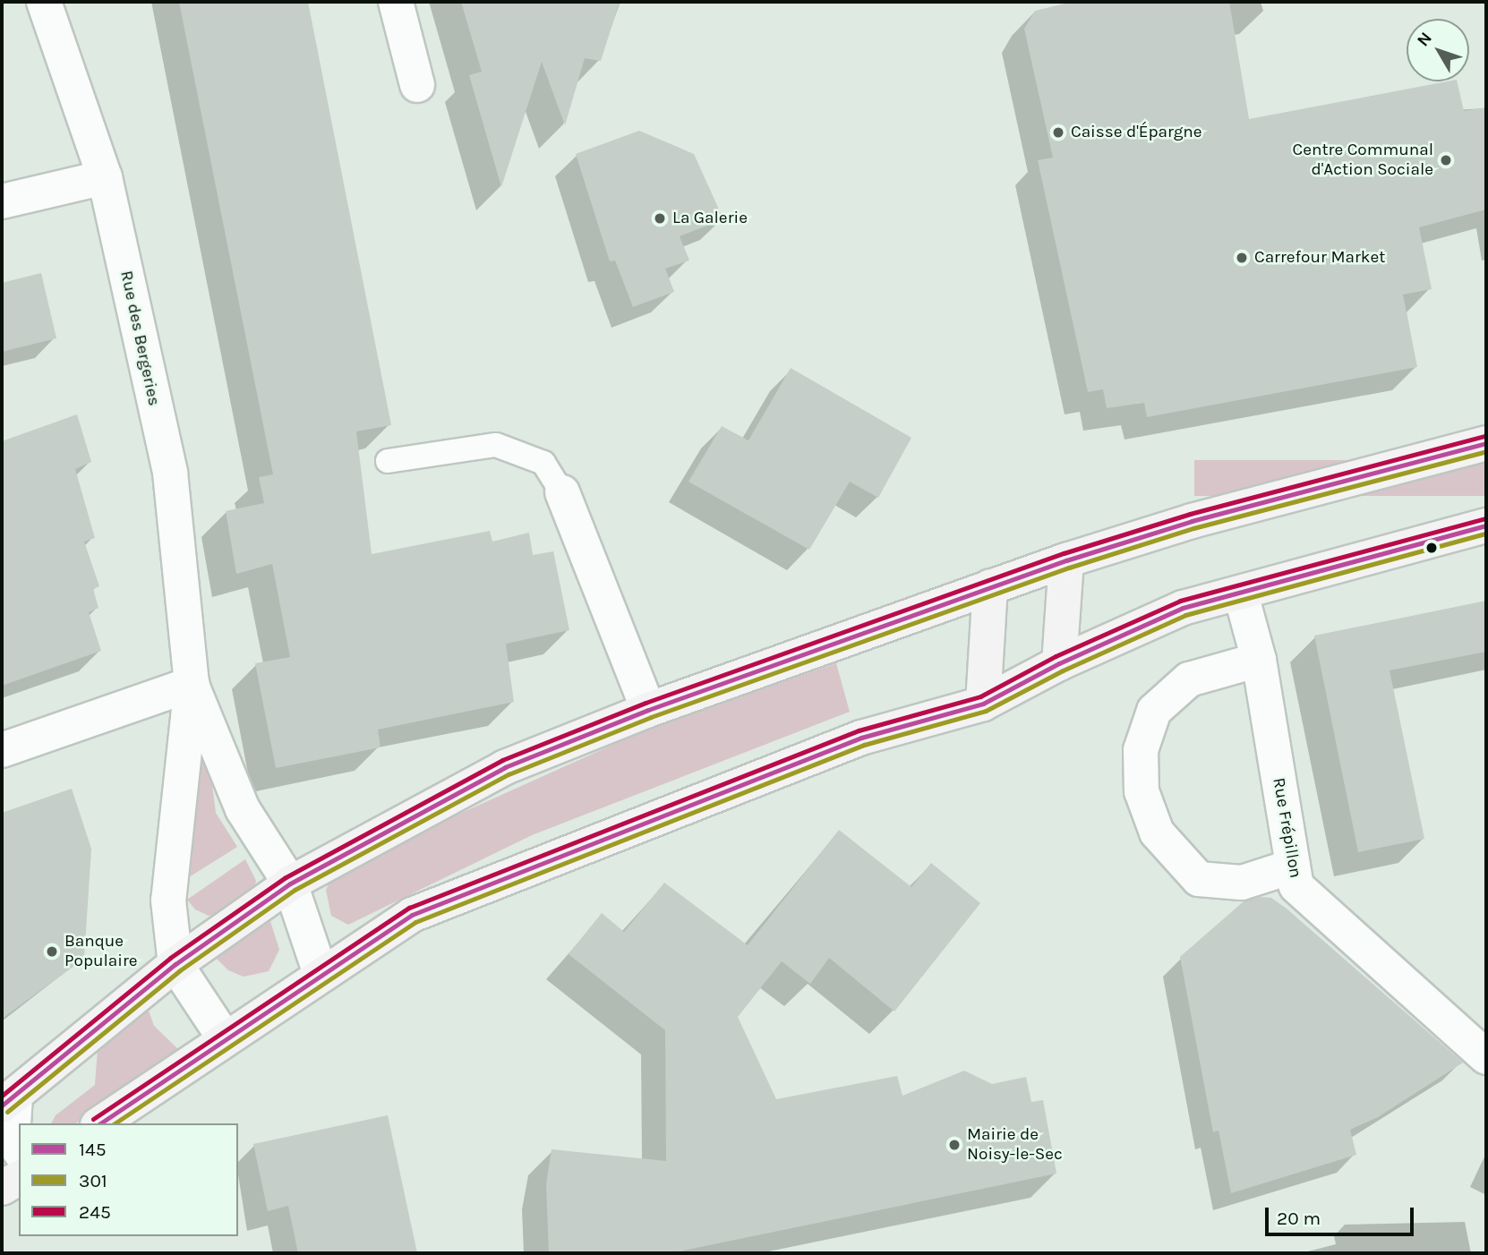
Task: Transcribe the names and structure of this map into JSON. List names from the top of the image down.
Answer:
{
  "streets": {
    "street": ["Rue des Bergeries", "Rue Frépillon"]
  },
  "places": [
    "Caisse d'Épargne",
    "Centre Communal d'Action Sociale",
    "La Galerie",
    "Carrefour Market",
    "Banque Populaire",
    "Mairie de Noisy-le-Sec"
  ],
  "lines": ["transit line 245", "transit line 145", "transit line 301"],
  "legend": ["145", "301", "245"],
  "scale_bar": "20 m",
  "north": "top left"
}
